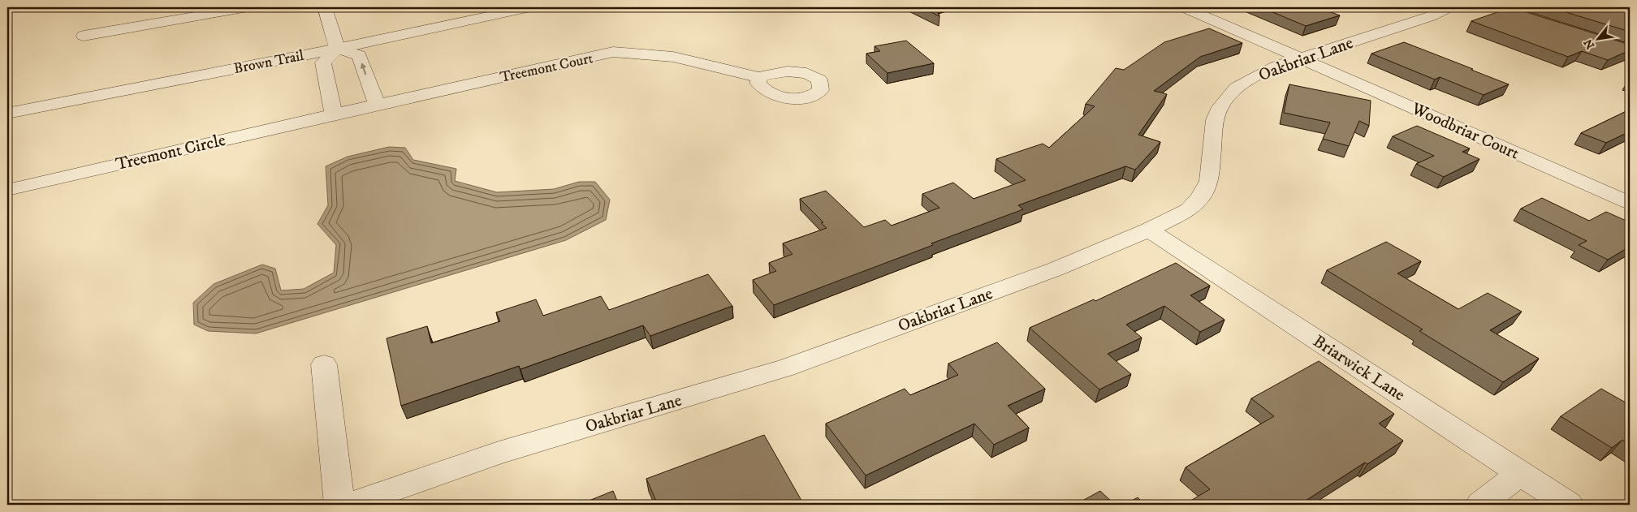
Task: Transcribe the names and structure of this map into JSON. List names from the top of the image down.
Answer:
{
  "streets": {
    "street": [
      "Oakbriar Lane",
      "Brown Trail",
      "Treemont Court",
      "Woodbriar Court",
      "Treemont Circle",
      "Briarwick Lane"
    ]
  },
  "crossings": [
    ["Oakbriar Lane", "Woodbriar Court"],
    ["Oakbriar Lane", "Briarwick Lane"],
    ["Treemont Court", "Treemont Circle"]
  ],
  "north": "bottom left"
}
